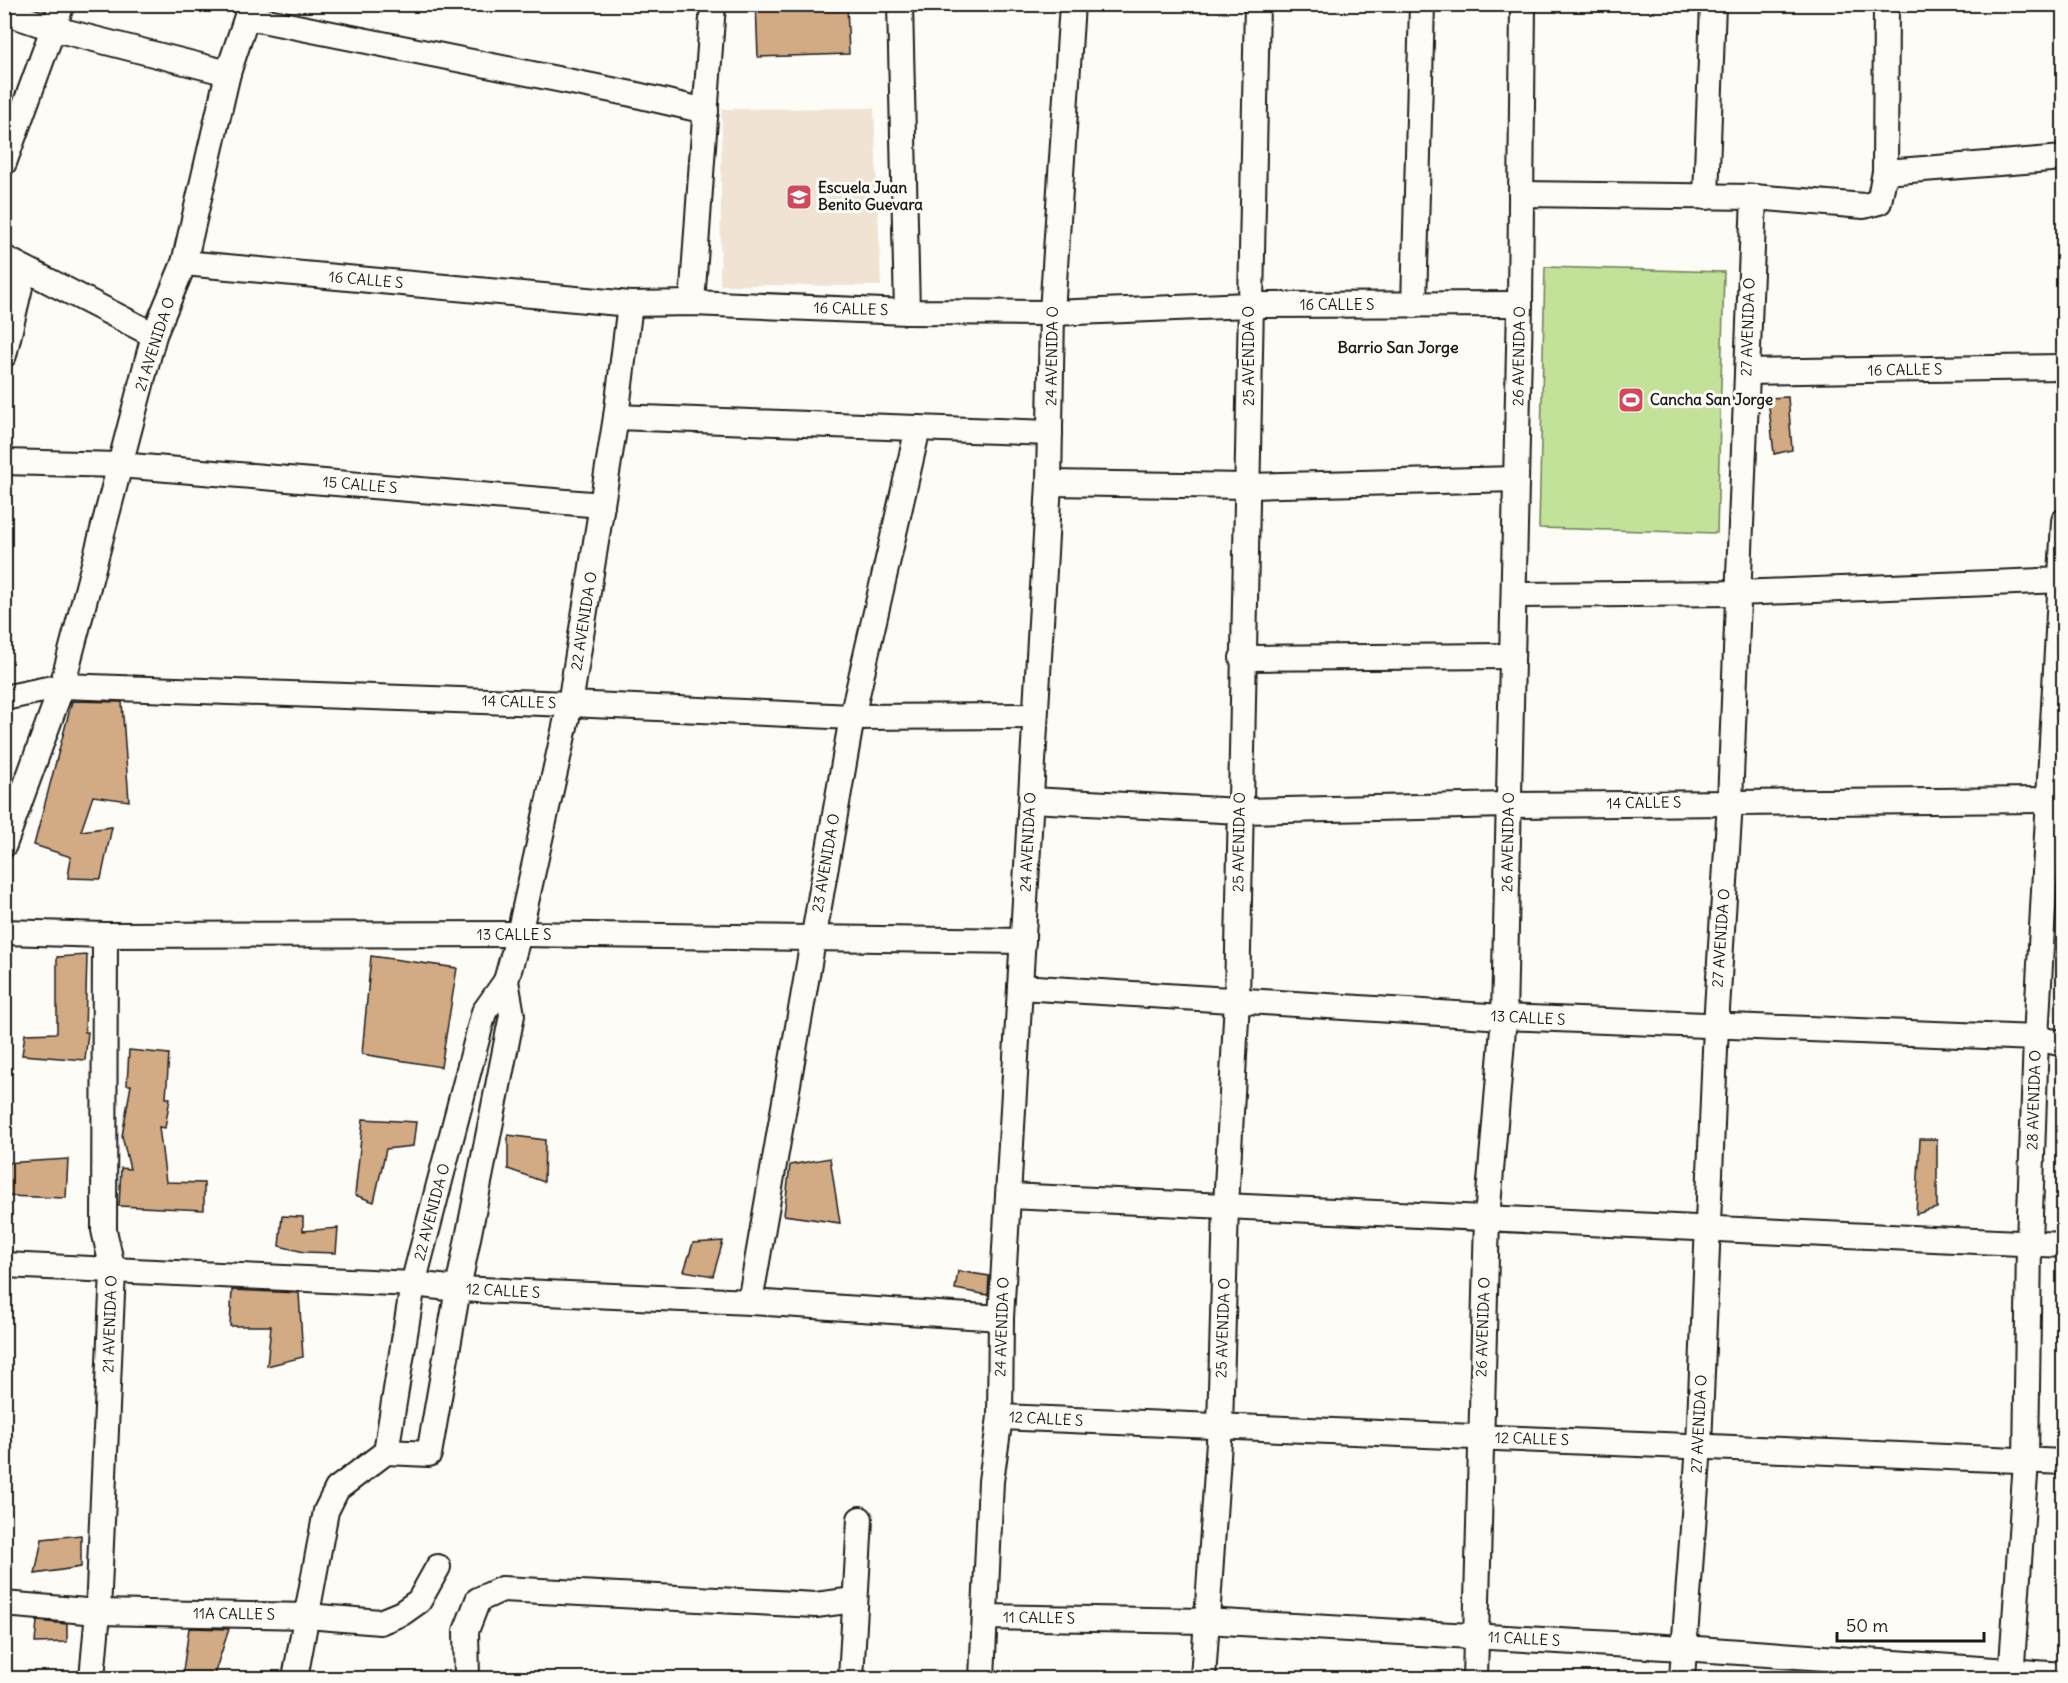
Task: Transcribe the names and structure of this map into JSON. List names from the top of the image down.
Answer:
{
  "streets": {
    "street": [
      "16 CALLE S",
      "27 AVENIDA O",
      "21 AVENIDA O",
      "24 AVENIDA O",
      "25 AVENIDA O",
      "26 AVENIDA O",
      "15 CALLE S",
      "22 AVENIDA O",
      "14 CALLE S",
      "23 AVENIDA O",
      "13 CALLE S",
      "28 AVENIDA O",
      "12 CALLE S",
      "11A CALLE S",
      "11 CALLE S"
    ]
  },
  "crossings": [
    ["16 CALLE S", "27 AVENIDA O"],
    ["16 CALLE S", "21 AVENIDA O"],
    ["16 CALLE S", "24 AVENIDA O"],
    ["16 CALLE S", "25 AVENIDA O"],
    ["16 CALLE S", "26 AVENIDA O"],
    ["16 CALLE S", "22 AVENIDA O"],
    ["27 AVENIDA O", "14 CALLE S"],
    ["27 AVENIDA O", "13 CALLE S"],
    ["27 AVENIDA O", "12 CALLE S"],
    ["27 AVENIDA O", "11 CALLE S"],
    ["21 AVENIDA O", "15 CALLE S"],
    ["21 AVENIDA O", "14 CALLE S"],
    ["21 AVENIDA O", "13 CALLE S"],
    ["21 AVENIDA O", "12 CALLE S"],
    ["21 AVENIDA O", "11A CALLE S"],
    ["24 AVENIDA O", "14 CALLE S"],
    ["24 AVENIDA O", "13 CALLE S"],
    ["24 AVENIDA O", "12 CALLE S"],
    ["24 AVENIDA O", "11 CALLE S"],
    ["25 AVENIDA O", "14 CALLE S"],
    ["25 AVENIDA O", "13 CALLE S"],
    ["25 AVENIDA O", "12 CALLE S"],
    ["25 AVENIDA O", "11 CALLE S"],
    ["26 AVENIDA O", "14 CALLE S"],
    ["26 AVENIDA O", "13 CALLE S"],
    ["26 AVENIDA O", "12 CALLE S"],
    ["26 AVENIDA O", "11 CALLE S"],
    ["15 CALLE S", "22 AVENIDA O"],
    ["22 AVENIDA O", "14 CALLE S"],
    ["22 AVENIDA O", "13 CALLE S"],
    ["22 AVENIDA O", "12 CALLE S"],
    ["14 CALLE S", "23 AVENIDA O"],
    ["14 CALLE S", "28 AVENIDA O"],
    ["23 AVENIDA O", "13 CALLE S"],
    ["23 AVENIDA O", "12 CALLE S"],
    ["13 CALLE S", "28 AVENIDA O"],
    ["28 AVENIDA O", "12 CALLE S"],
    ["28 AVENIDA O", "11 CALLE S"]
  ],
  "districts": ["Barrio San Jorge"],
  "places": {
    "school or university": ["Escuela Juan Benito Guevara"],
    "sports": ["Cancha San Jorge"]
  },
  "scale_bar": "50 m"
}
